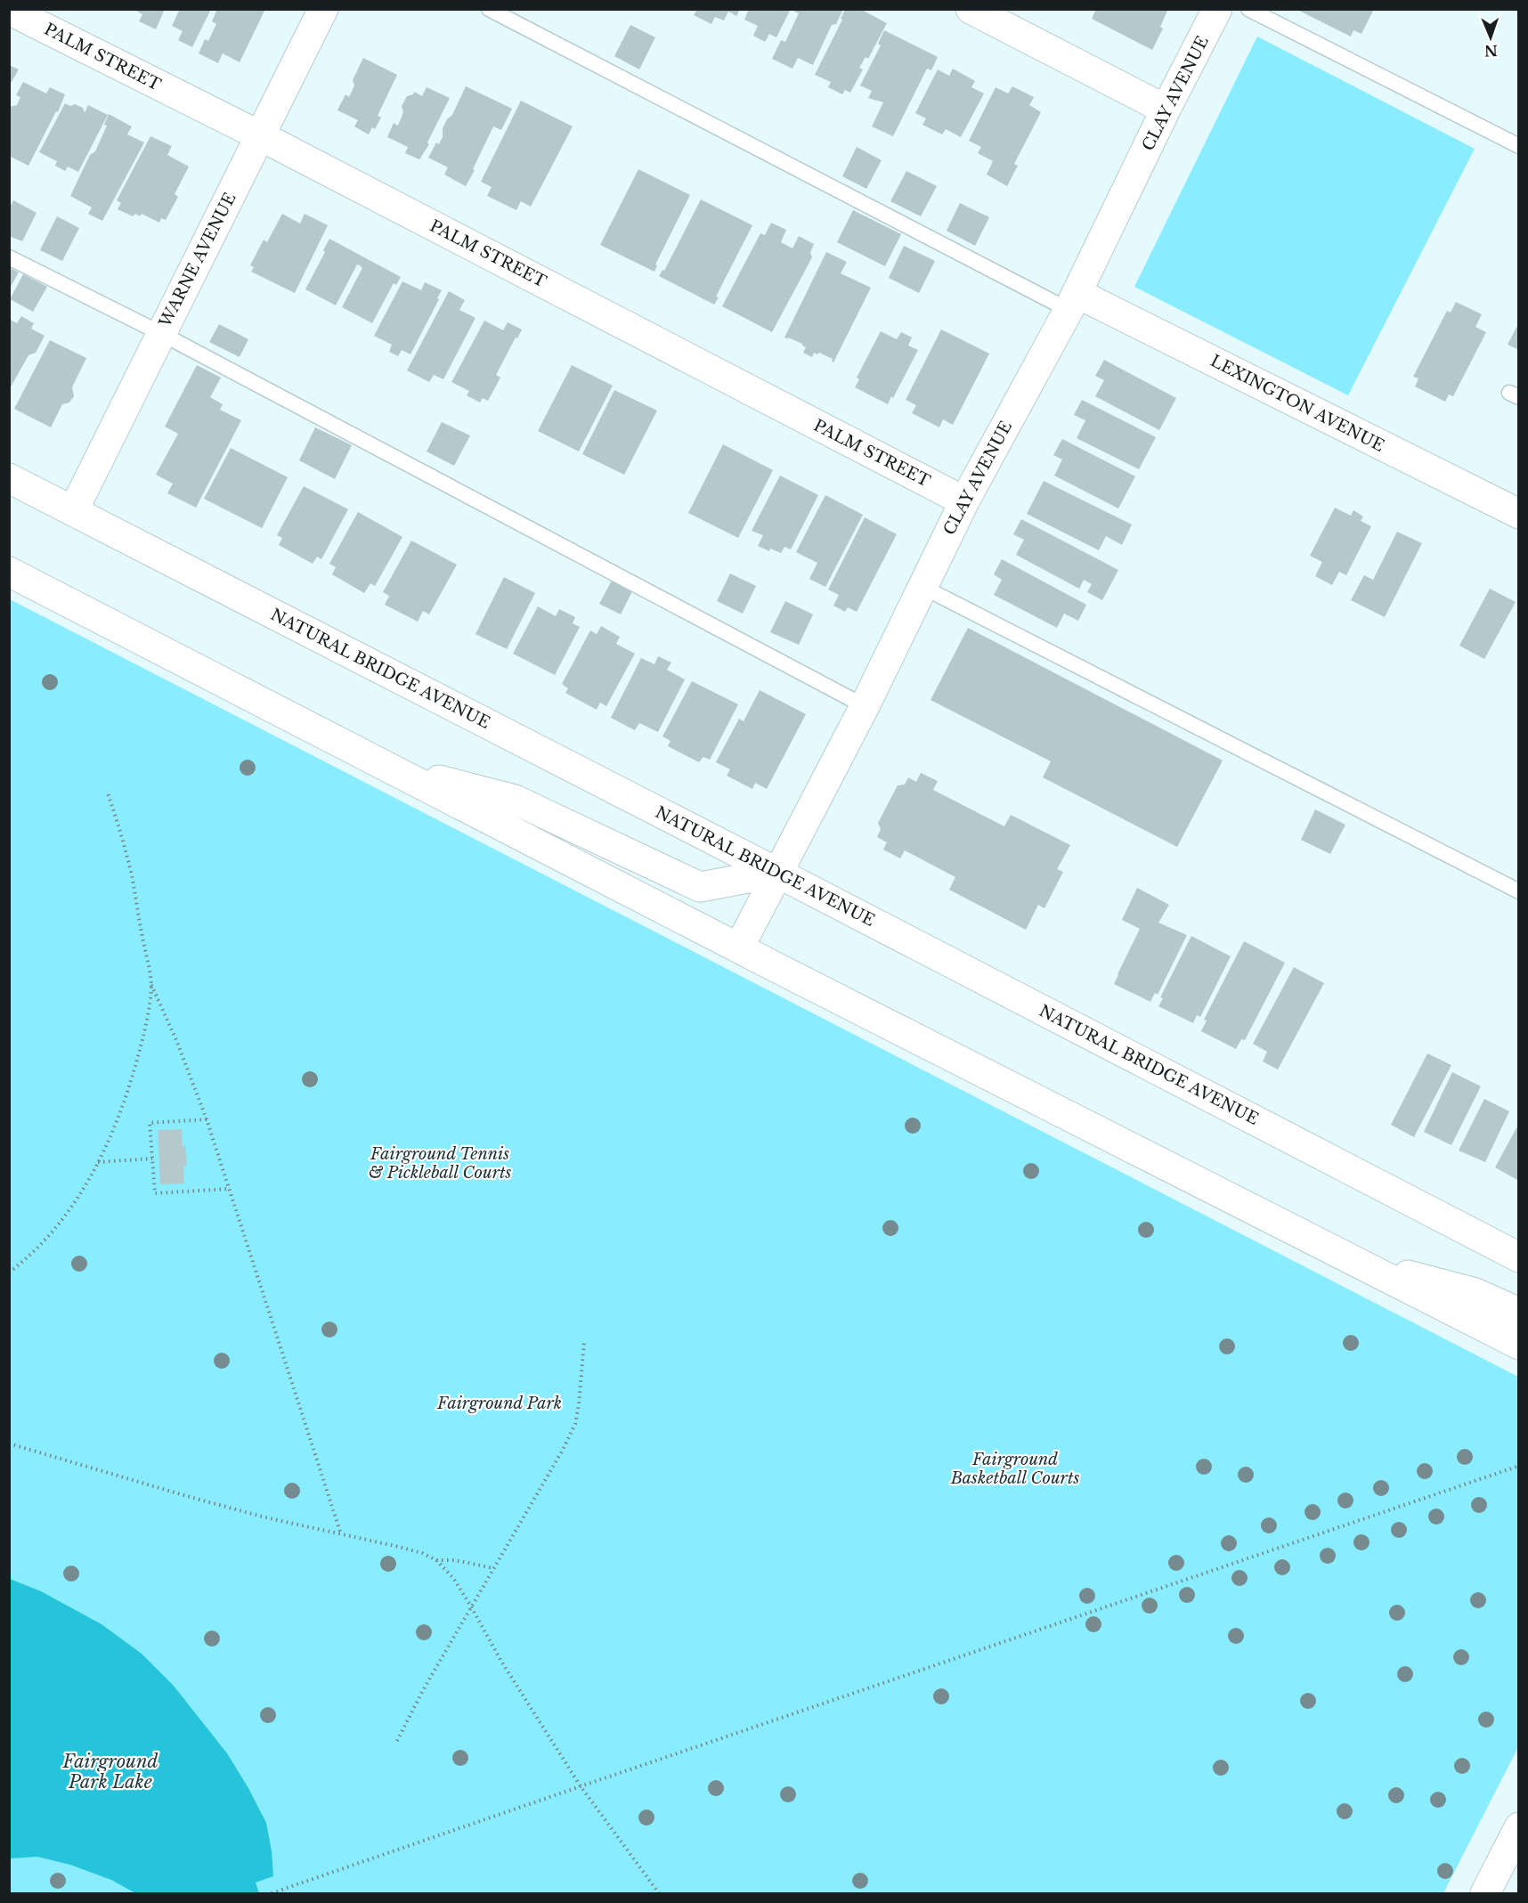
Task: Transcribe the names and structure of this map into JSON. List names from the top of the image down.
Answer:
{
  "streets": {
    "main road": [
      "PALM STREET",
      "CLAY AVENUE",
      "WARNE AVENUE",
      "LEXINGTON AVENUE",
      "NATURAL BRIDGE AVENUE"
    ]
  },
  "crossings": [
    ["PALM STREET", "CLAY AVENUE"],
    ["PALM STREET", "WARNE AVENUE"],
    ["CLAY AVENUE", "LEXINGTON AVENUE"],
    ["CLAY AVENUE", "NATURAL BRIDGE AVENUE"],
    ["WARNE AVENUE", "NATURAL BRIDGE AVENUE"]
  ],
  "water": ["Fairground Park Lake"],
  "parks": ["Fairground Tennis & Pickleball Courts", "Fairground Park", "Fairground Basketball Courts"],
  "north": "bottom"
}
